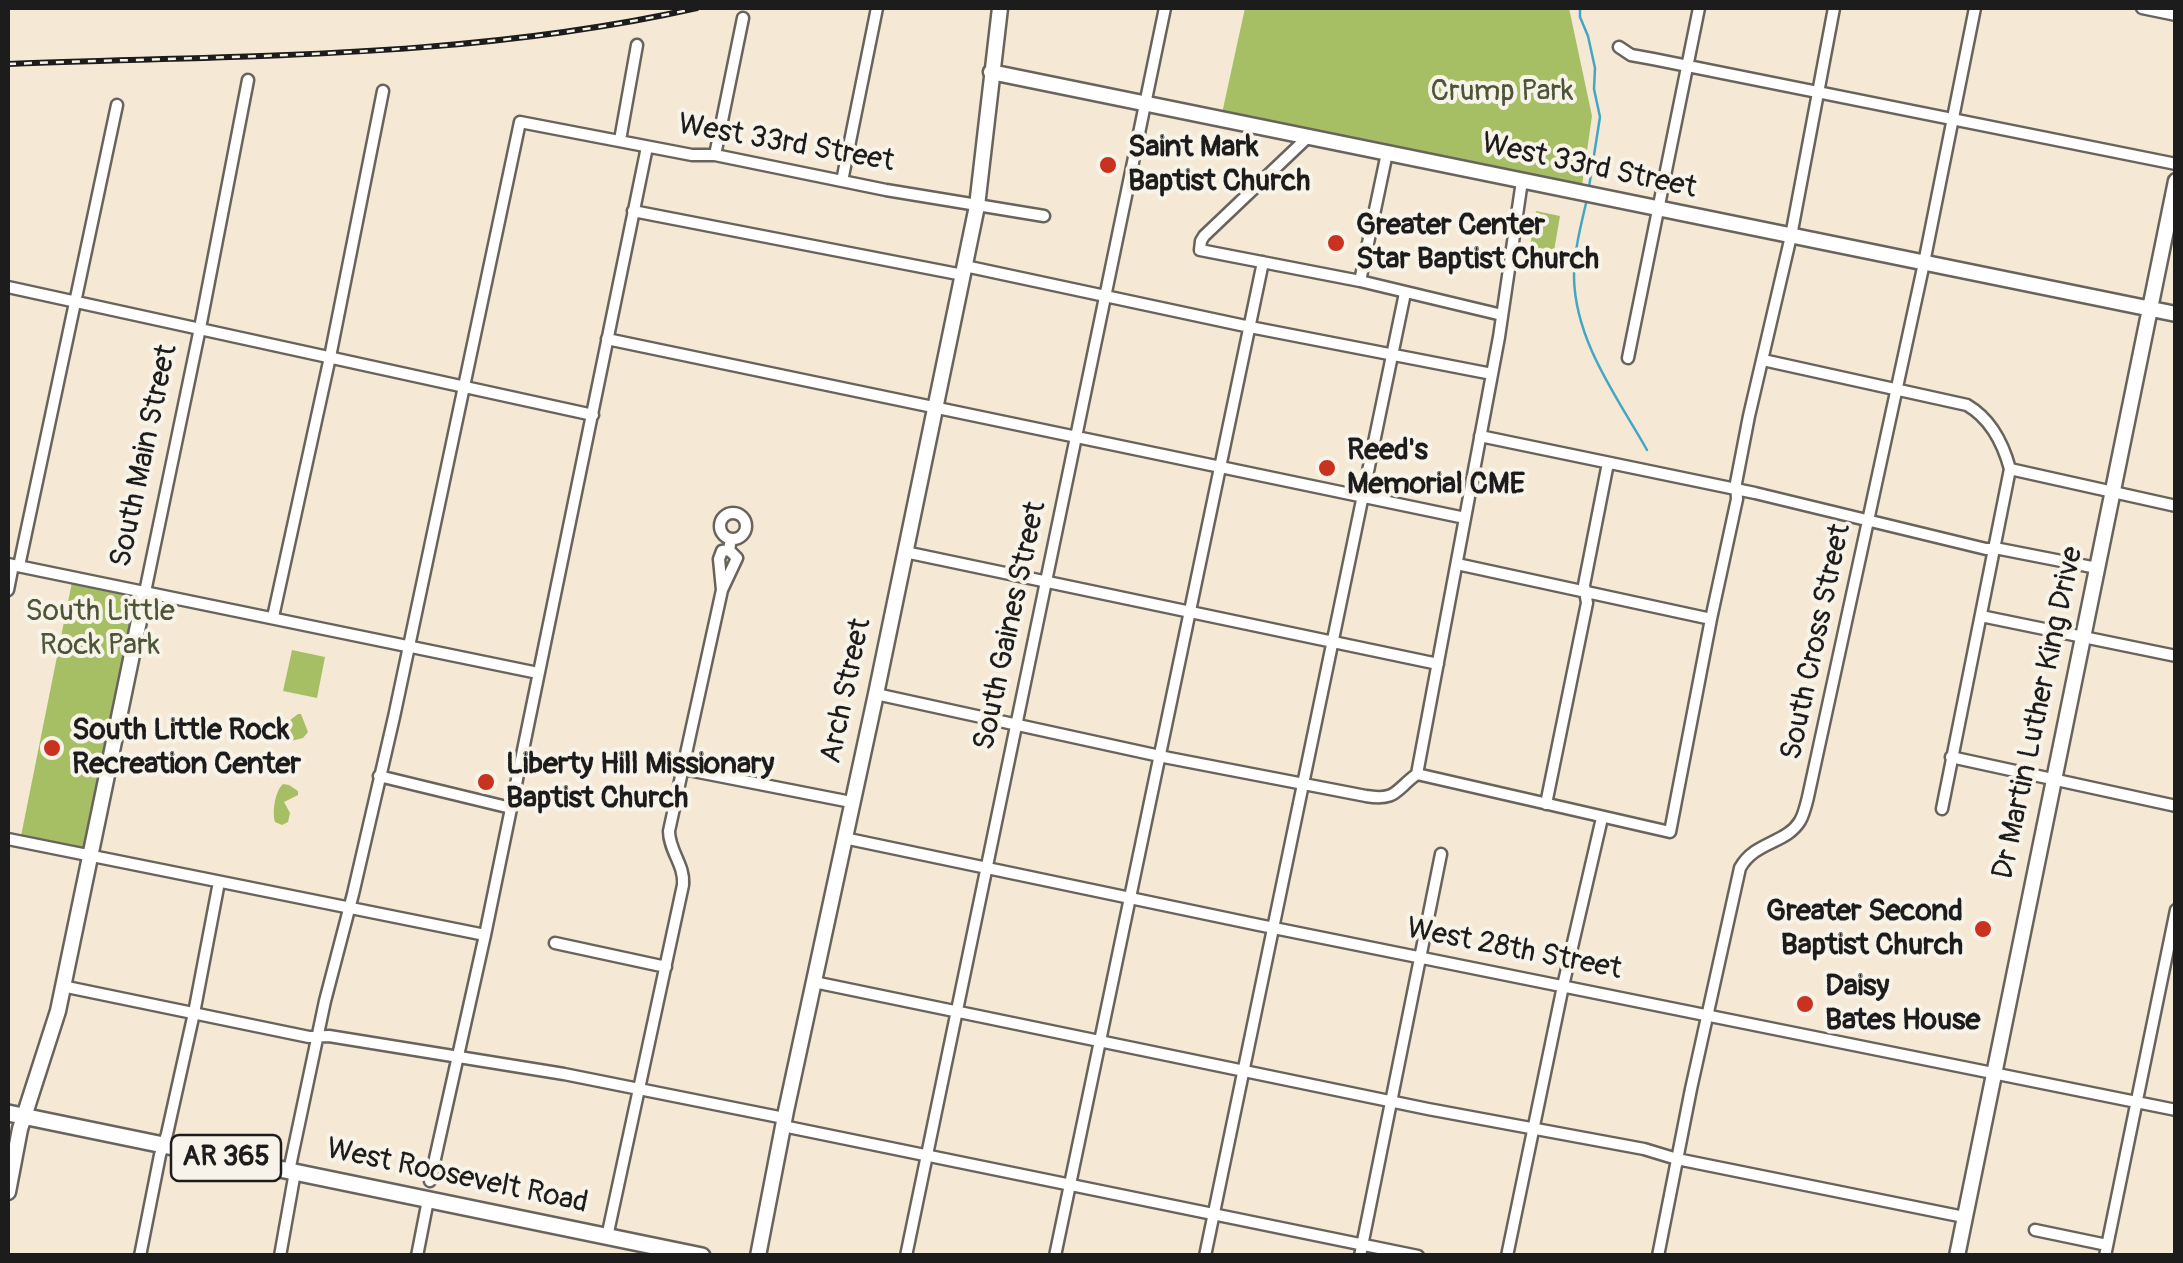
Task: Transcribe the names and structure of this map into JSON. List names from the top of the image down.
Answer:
{
  "streets": {
    "main road": ["AR 365", "West Roosevelt Road"],
    "street": [
      "West 33rd Street",
      "South Main Street",
      "South Gaines Street",
      "South Cross Street",
      "Arch Street",
      "Dr Martin Luther King Drive",
      "West 28th Street"
    ]
  },
  "crossings": [
    ["West 33rd Street", "South Gaines Street"],
    ["West 33rd Street", "South Cross Street"],
    ["West 33rd Street", "Arch Street"],
    ["West 33rd Street", "Dr Martin Luther King Drive"],
    ["South Main Street", "West Roosevelt Road"],
    ["South Gaines Street", "West 28th Street"],
    ["South Cross Street", "West 28th Street"],
    ["Arch Street", "West 28th Street"],
    ["Dr Martin Luther King Drive", "West 28th Street"]
  ],
  "parks": ["Crump Park", "South Little Rock Park"],
  "places": [
    "Saint Mark Baptist Church",
    "Greater Center Star Baptist Church",
    "Reed's Memorial CME",
    "South Little Rock Recreation Center",
    "Liberty Hill Missionary Baptist Church",
    "Greater Second Baptist Church",
    "Daisy Bates House"
  ]
}
